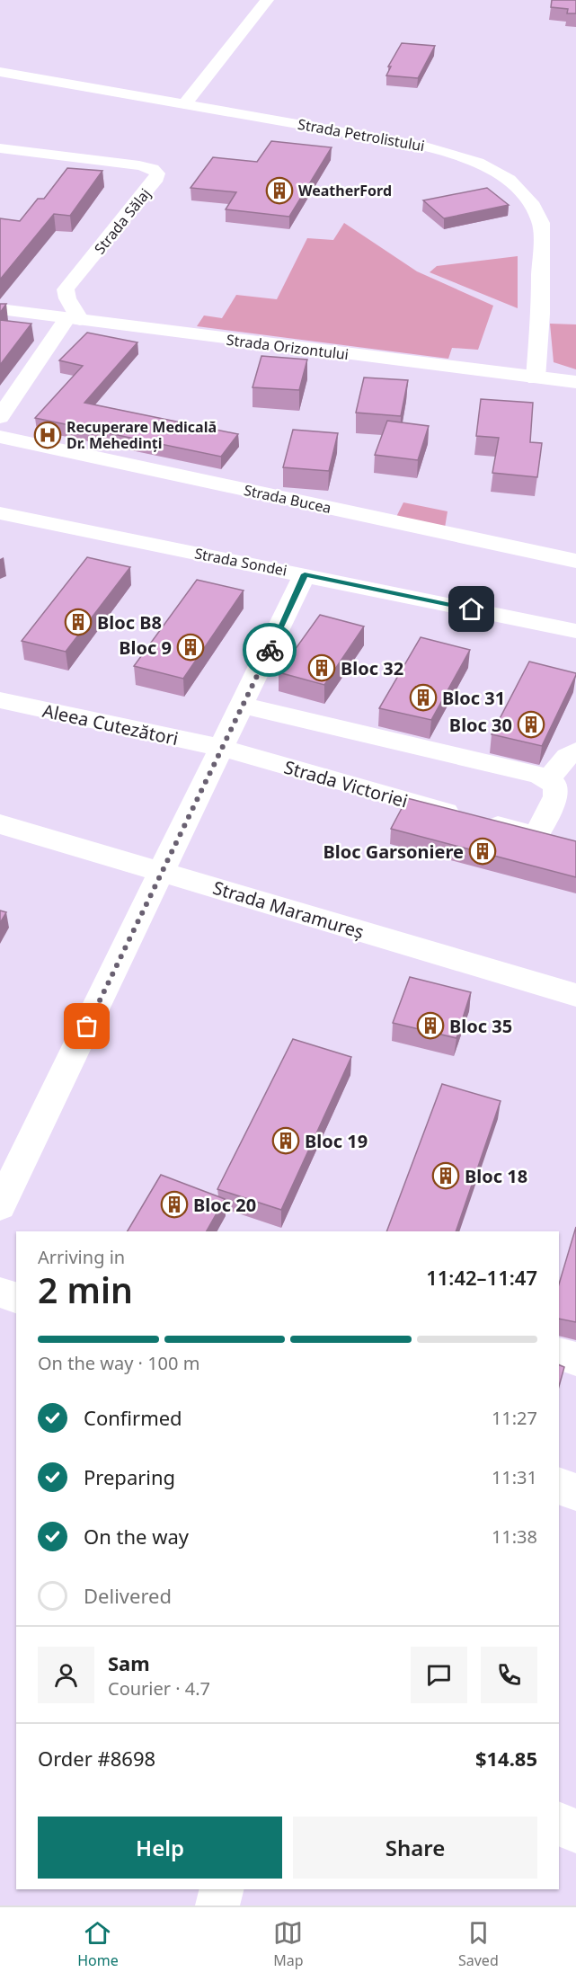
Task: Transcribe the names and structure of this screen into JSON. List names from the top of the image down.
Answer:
{
  "streets": {
    "street": [
      "Strada Petrolistului",
      "Strada Sălaj",
      "Strada Orizontului",
      "Strada Bucea",
      "Strada Sondei",
      "Aleea Cutezători",
      "Strada Victoriei",
      "Strada Maramureș"
    ]
  },
  "crossings": [
    ["Strada Petrolistului", "Strada Orizontului"],
    ["Strada Sălaj", "Strada Orizontului"],
    ["Aleea Cutezători", "Strada Victoriei"]
  ],
  "places": {
    "building": [
      "WeatherFord",
      "Bloc B8",
      "Bloc 9",
      "Bloc 32",
      "Bloc 31",
      "Bloc 30",
      "Bloc Garsoniere",
      "Bloc 35",
      "Bloc 19",
      "Bloc 18",
      "Bloc 20"
    ],
    "hospital": ["Recuperare Medicală Dr. Mehedinți"]
  },
  "page": {
    "heading": ["2 min", "Arriving in", "11:42–11:47"],
    "panel": [
      "Sam",
      "Courier · 4.7",
      "Order #8698",
      "$14.85"
    ],
    "bar": "On the way · 100 m",
    "list": [
      ["Confirmed", "11:27"],
      ["Preparing", "11:31"],
      ["On the way", "11:38"],
      "Delivered"
    ],
    "buttons": ["Help", "Share"],
    "tabs": ["Home", "Map", "Saved"]
  }
}
